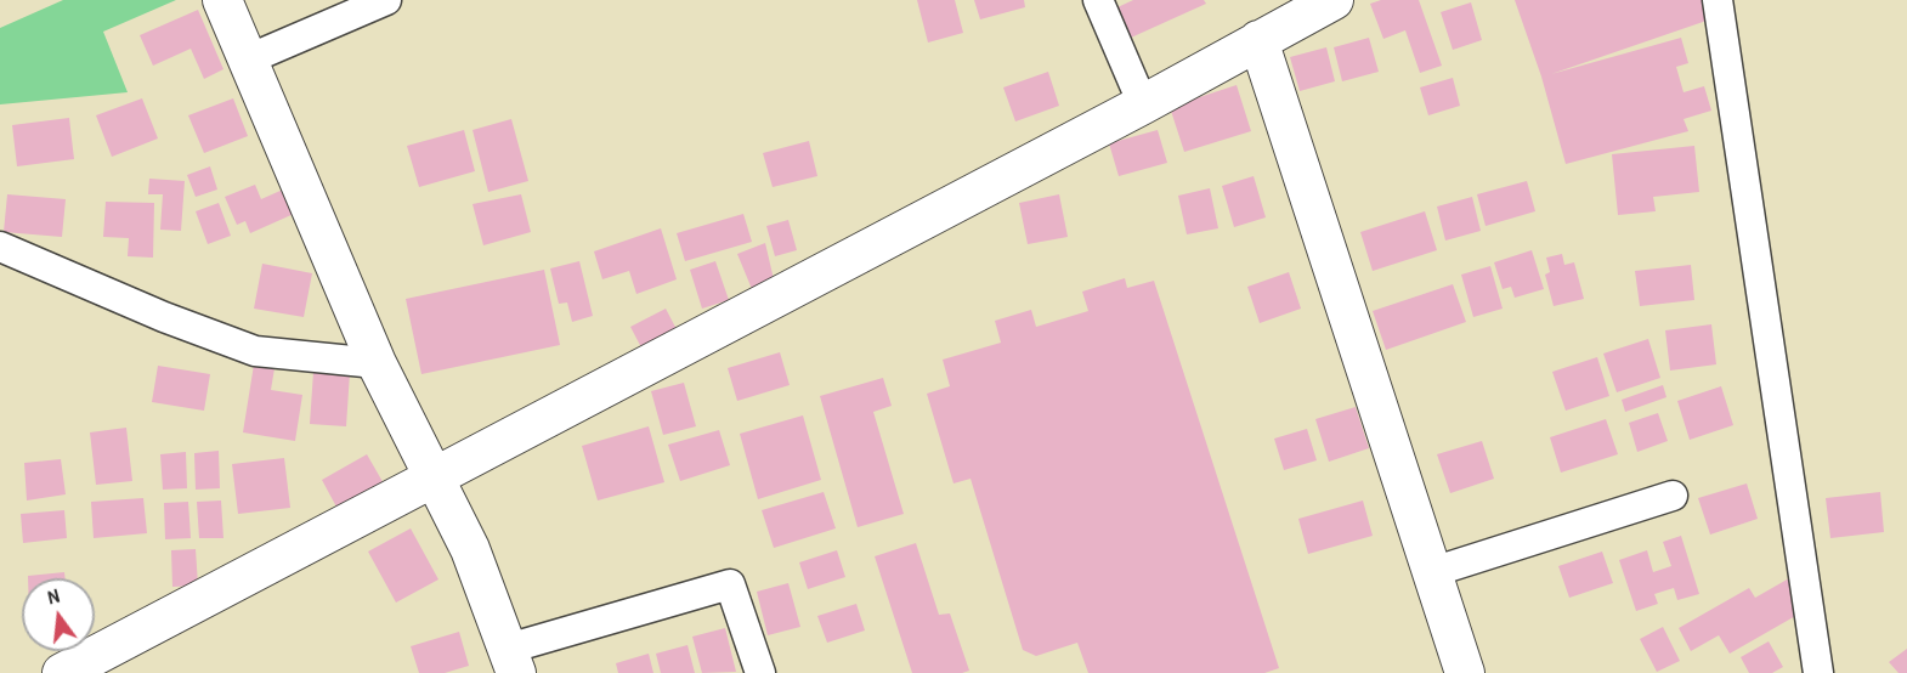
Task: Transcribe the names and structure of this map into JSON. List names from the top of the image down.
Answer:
{
  "north": "top"
}
